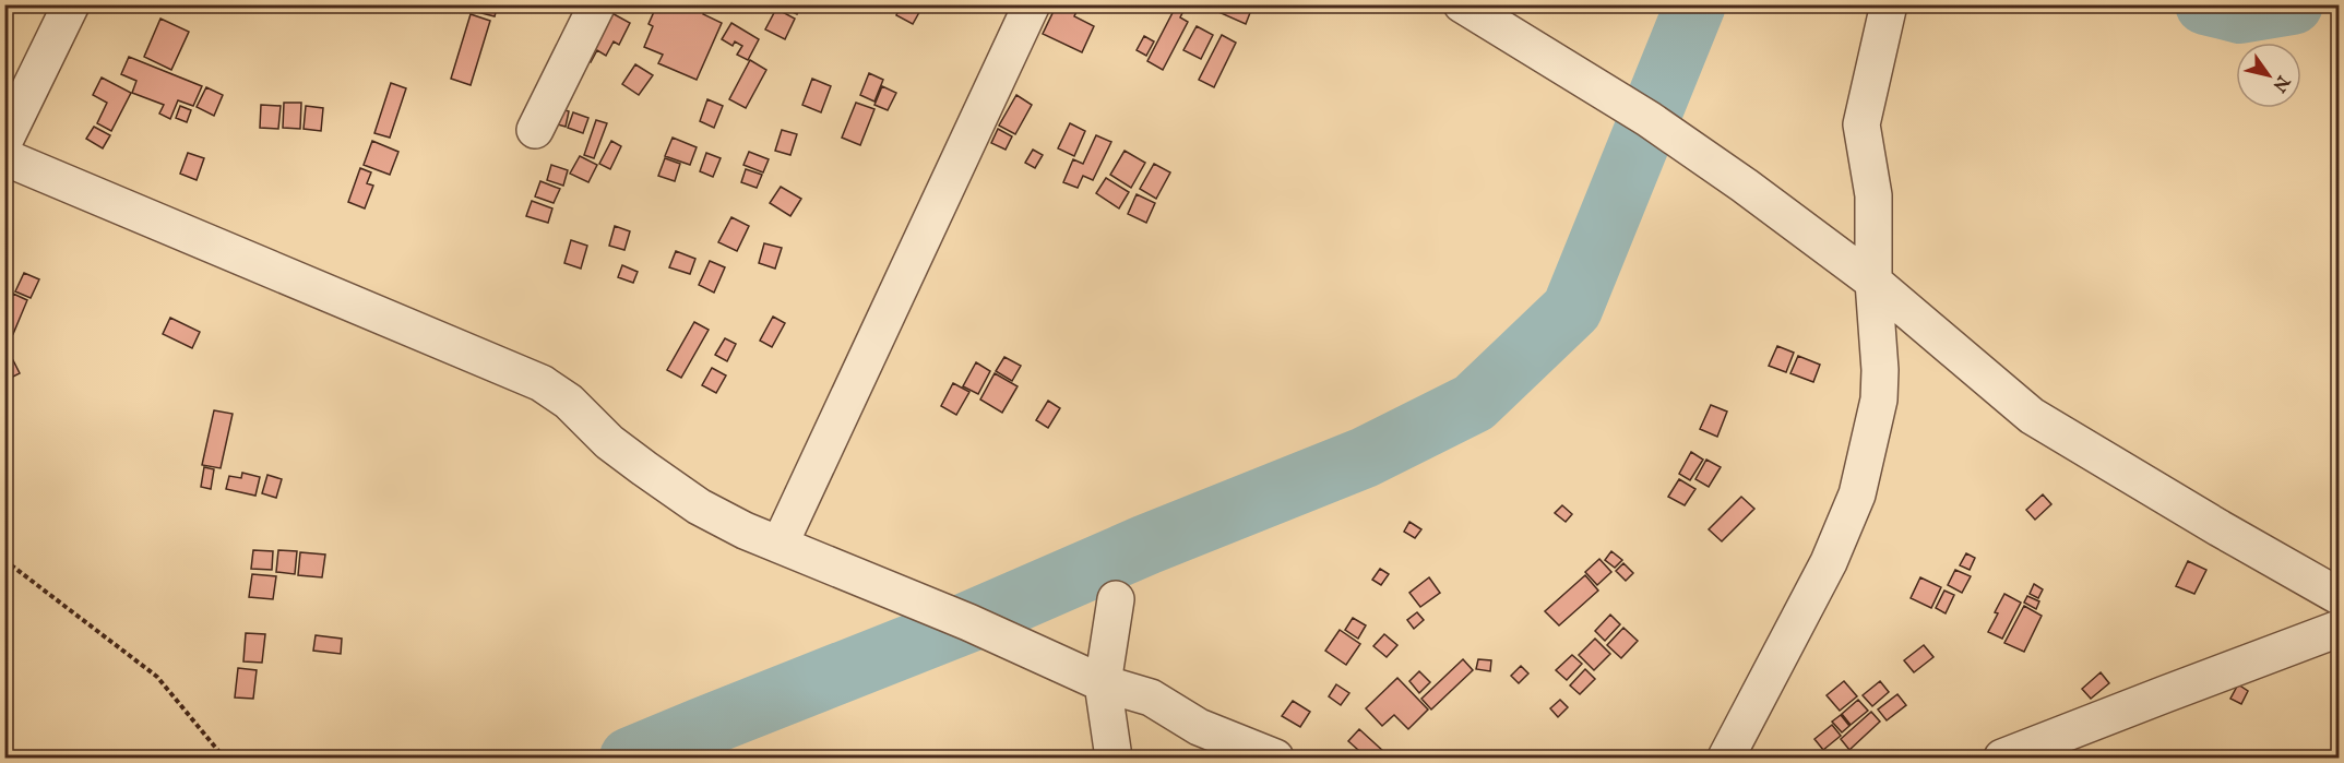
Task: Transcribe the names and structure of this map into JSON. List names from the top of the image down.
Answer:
{
  "north": "bottom right"
}
